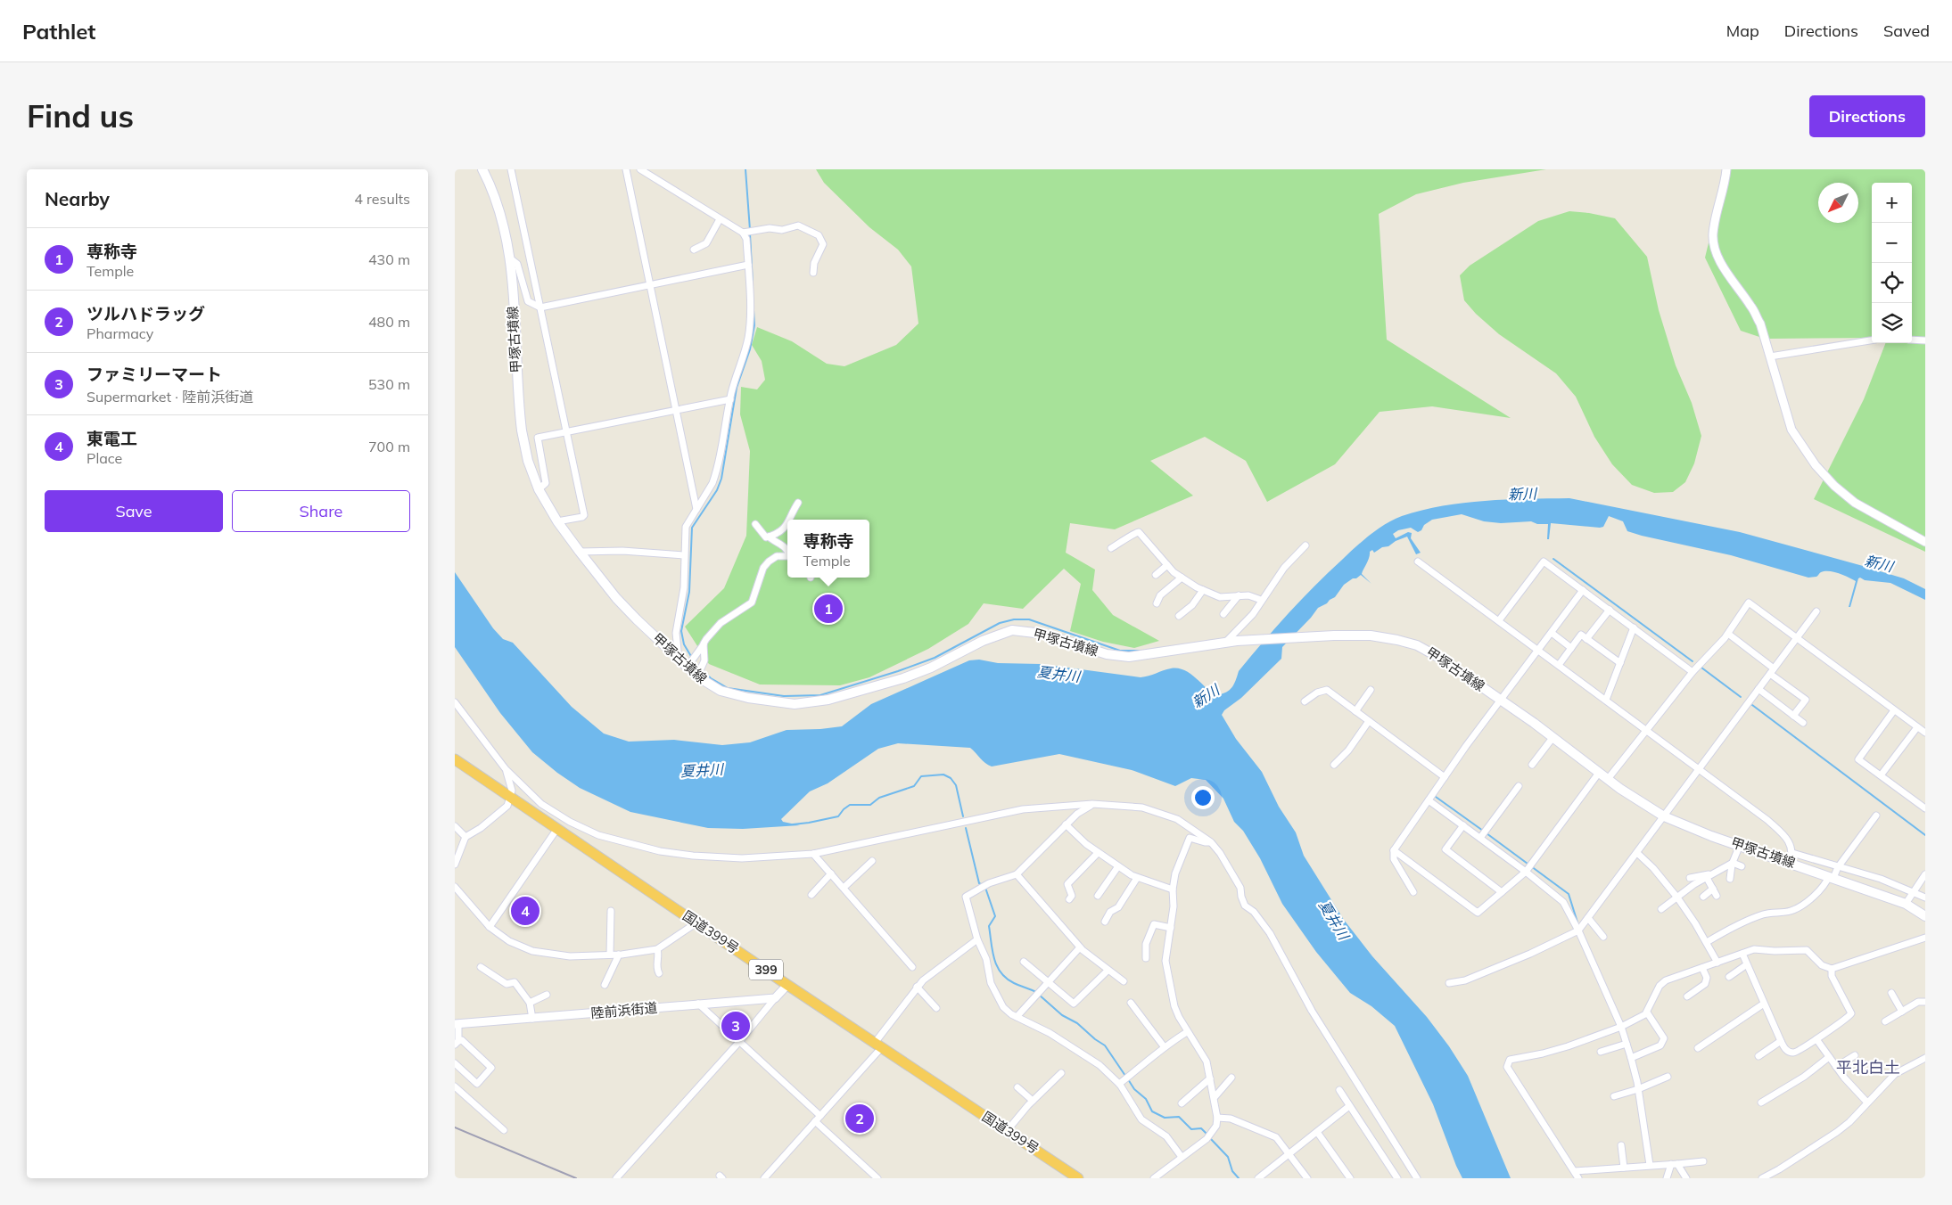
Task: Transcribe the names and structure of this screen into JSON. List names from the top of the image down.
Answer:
{
  "streets": {
    "highway": ["国道399号", "399"],
    "main road": ["甲塚古墳線"],
    "street": ["陸前浜街道"]
  },
  "districts": ["平北白土"],
  "water": ["新川", "夏井川"],
  "north": "bottom left",
  "page": {
    "header": "Pathlet",
    "nav": ["Map", "Directions", "Saved"],
    "buttons": [
      "Directions",
      ["Save", "Share"]
    ],
    "title": "Find us",
    "heading": ["Nearby", "4 results"],
    "map_buttons": ["+", "−"],
    "list": [
      {
        "mark": "1",
        "name": "専称寺",
        "note": "Temple",
        "value": "430 m"
      },
      {
        "mark": "2",
        "name": "ツルハドラッグ",
        "note": "Pharmacy",
        "value": "480 m"
      },
      {
        "mark": "3",
        "name": "ファミリーマート",
        "note": "Supermarket · 陸前浜街道",
        "value": "530 m"
      },
      {
        "mark": "4",
        "name": "東電工",
        "note": "Place",
        "value": "700 m"
      }
    ],
    "popup": ["専称寺", "Temple"],
    "pins": [
      "1",
      "4",
      "3",
      "2"
    ]
  }
}
